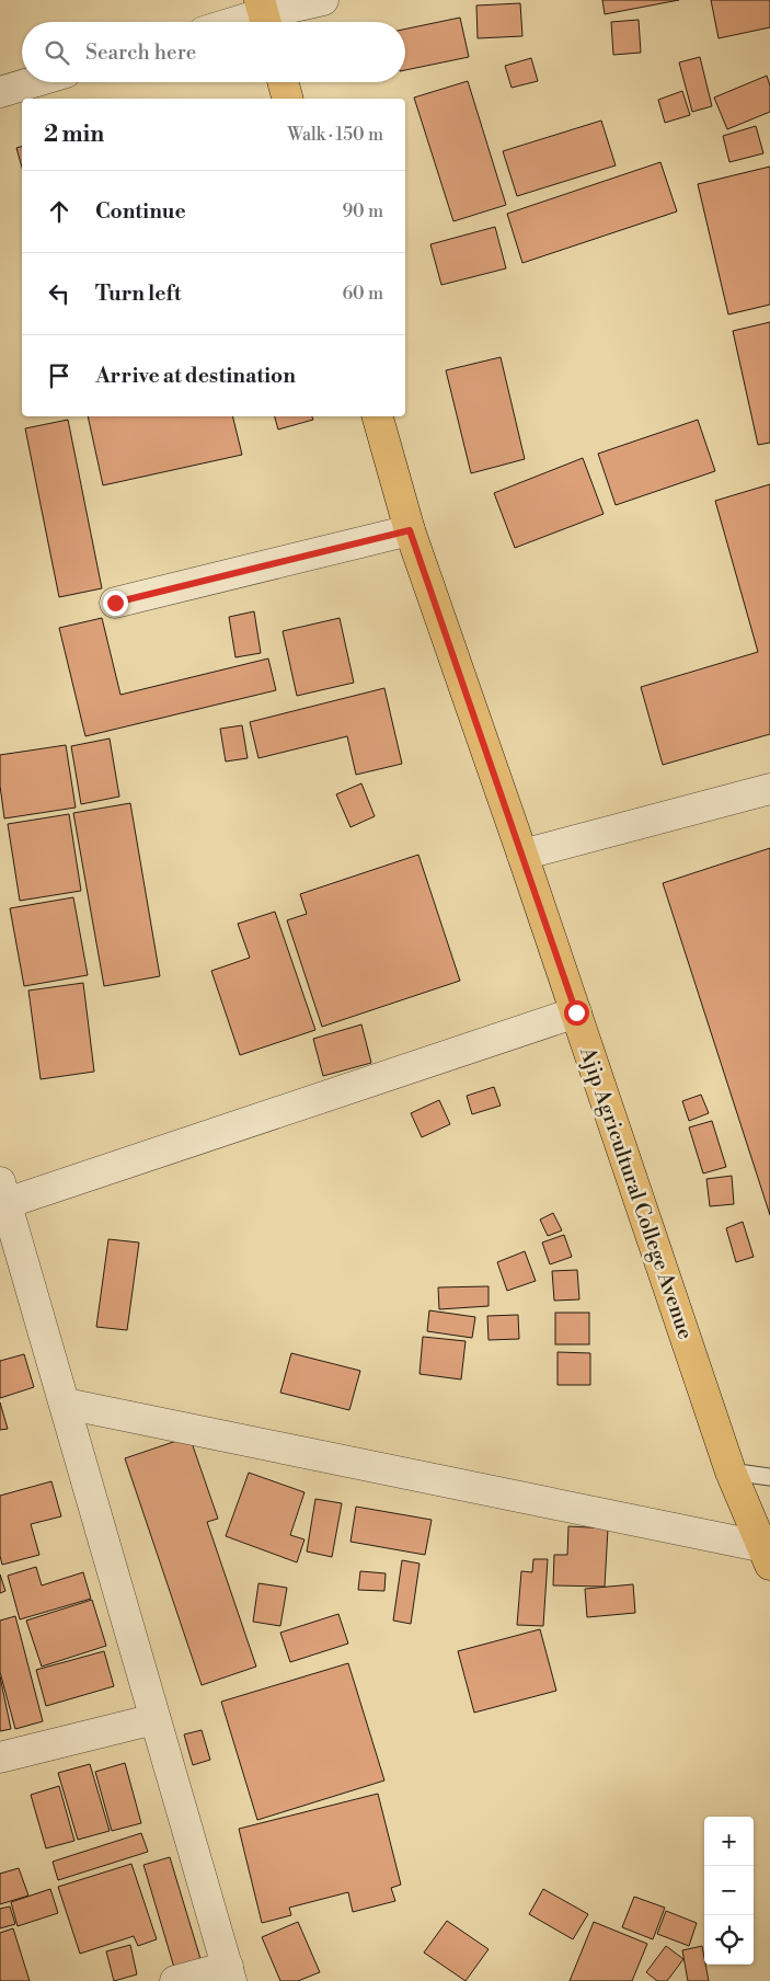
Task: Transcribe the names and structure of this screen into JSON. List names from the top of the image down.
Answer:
{
  "streets": {
    "main road": ["Ajip Agricultural College Avenue"]
  },
  "page": {
    "search": "Search here",
    "heading": ["2 min", "Walk · 150 m"],
    "list": [
      ["Continue", "90 m"],
      ["Turn left", "60 m"],
      "Arrive at destination"
    ],
    "map_buttons": ["+", "−"]
  }
}
